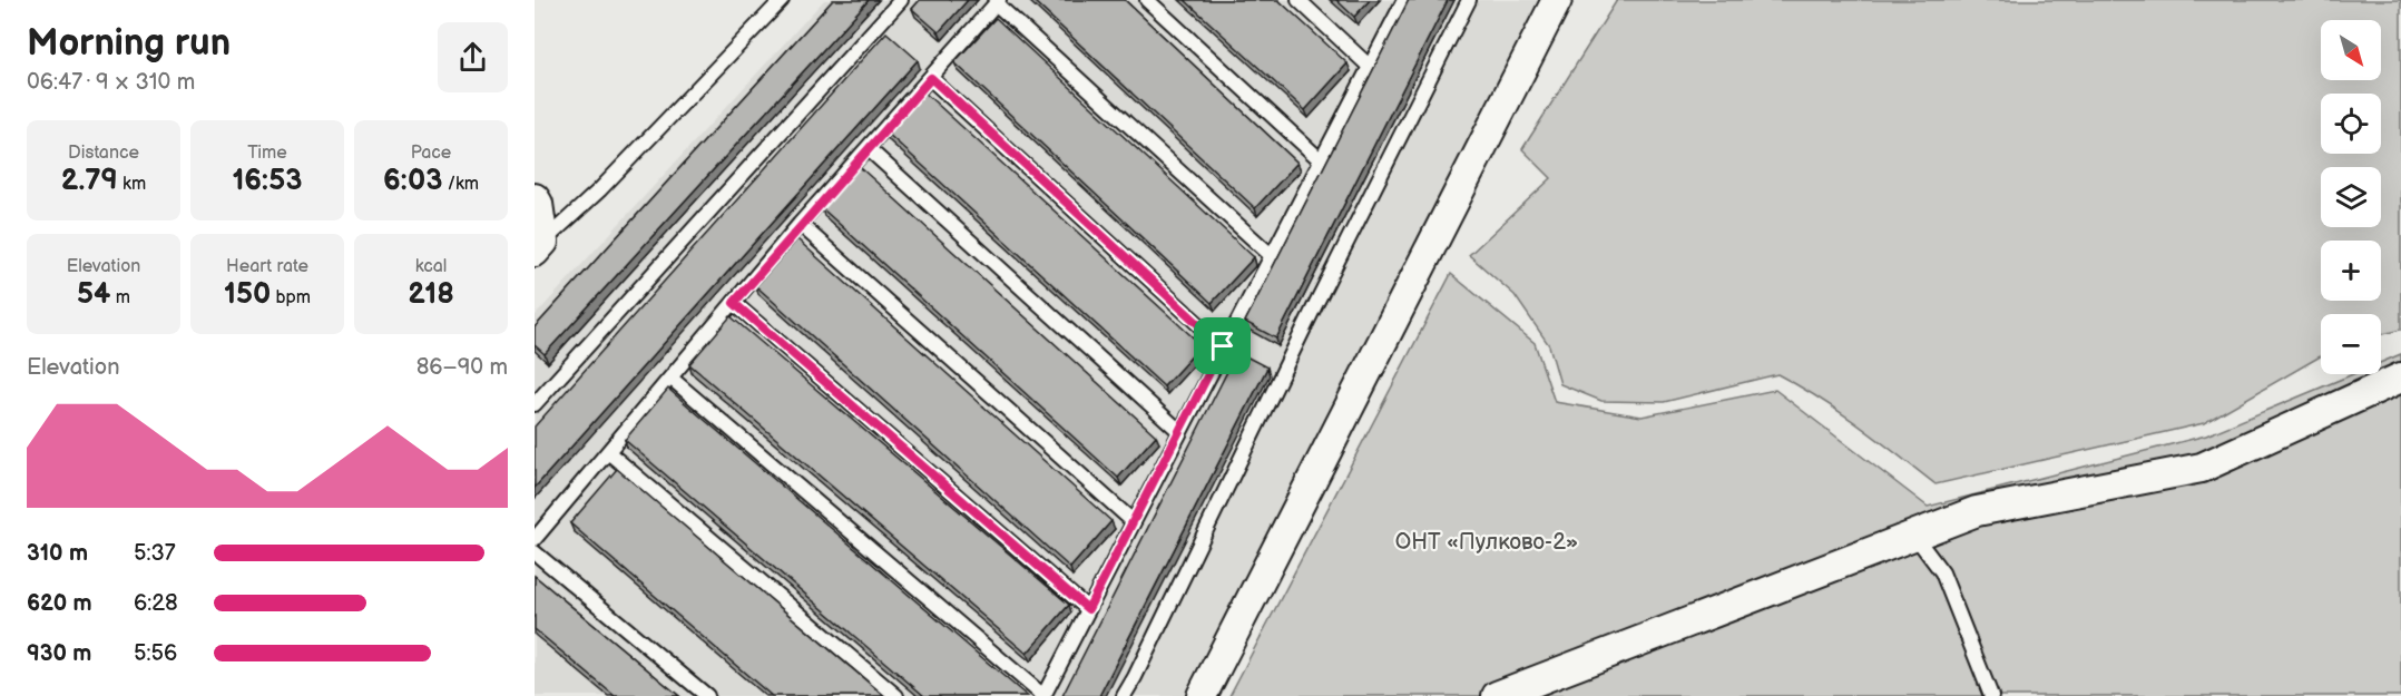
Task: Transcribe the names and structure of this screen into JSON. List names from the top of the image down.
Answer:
{
  "parks": ["ОНТ «Пулково-2»"],
  "north": "bottom right",
  "page": {
    "heading": ["Morning run", "06:47 · 9 × 310 m"],
    "map_buttons": ["+", "−"],
    "stats": [
      ["Distance", "2.79 km"],
      ["Time", "16:53"],
      ["Pace", "6:03 /km"],
      ["Elevation", "54 m"],
      ["Heart rate", "150 bpm"],
      ["kcal", "218"]
    ],
    "chart": ["Elevation", "86–90 m"],
    "list": [
      {
        "name": "310 m",
        "note": "5:37"
      },
      {
        "name": "620 m",
        "note": "6:28"
      },
      {
        "name": "930 m",
        "note": "5:56"
      }
    ]
  }
}
